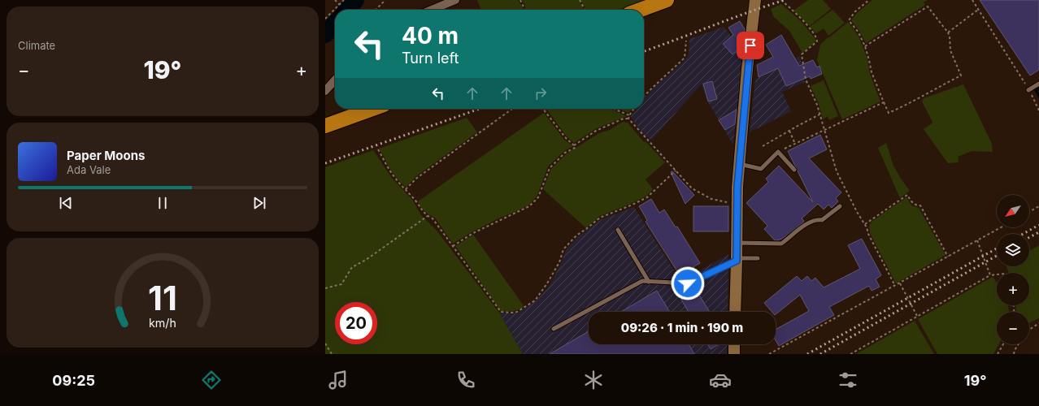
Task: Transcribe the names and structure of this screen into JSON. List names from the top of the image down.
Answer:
{
  "north": "bottom left",
  "page": {
    "tile": "Climate",
    "turn": ["40 m", "Turn left"],
    "heat": ["−", "19°", "+"],
    "song": ["Paper Moons", "Ada Vale"],
    "map_buttons": ["+", "−"],
    "limit": "20",
    "trip": "09:26 · 1 min · 190 m",
    "tabs": ["09:25", "19°"],
    "gauge": ["11", "km/h"]
  }
}
